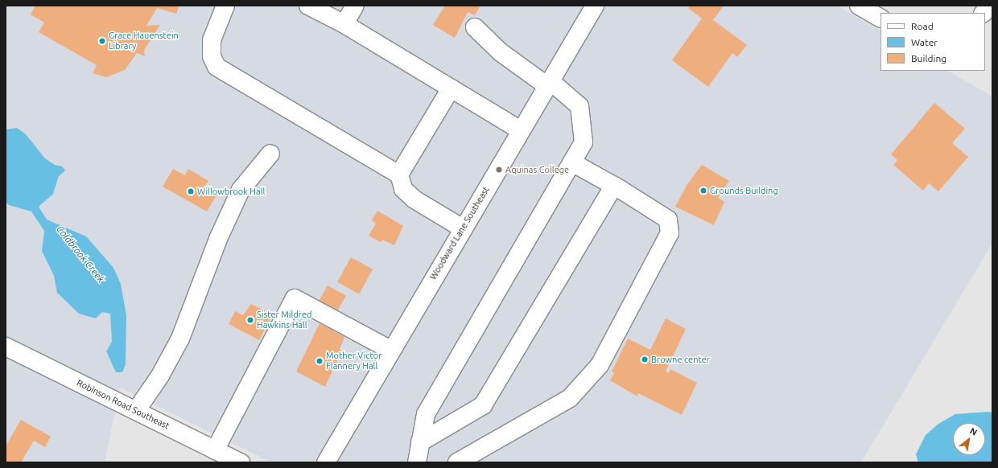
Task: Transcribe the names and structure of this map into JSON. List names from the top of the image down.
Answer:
{
  "streets": {
    "street": ["Woodward Lane Southeast", "Robinson Road Southeast"]
  },
  "water": ["Coldbrook Creek"],
  "places": [
    "Grace Hauenstein Library",
    "Aquinas College",
    "Grounds Building",
    "Willowbrook Hall",
    "Sister Mildred Hawkins Hall",
    "Browne center",
    "Mother Victor Flannery Hall"
  ],
  "legend": ["Road", "Water", "Building"],
  "north": "top right"
}
